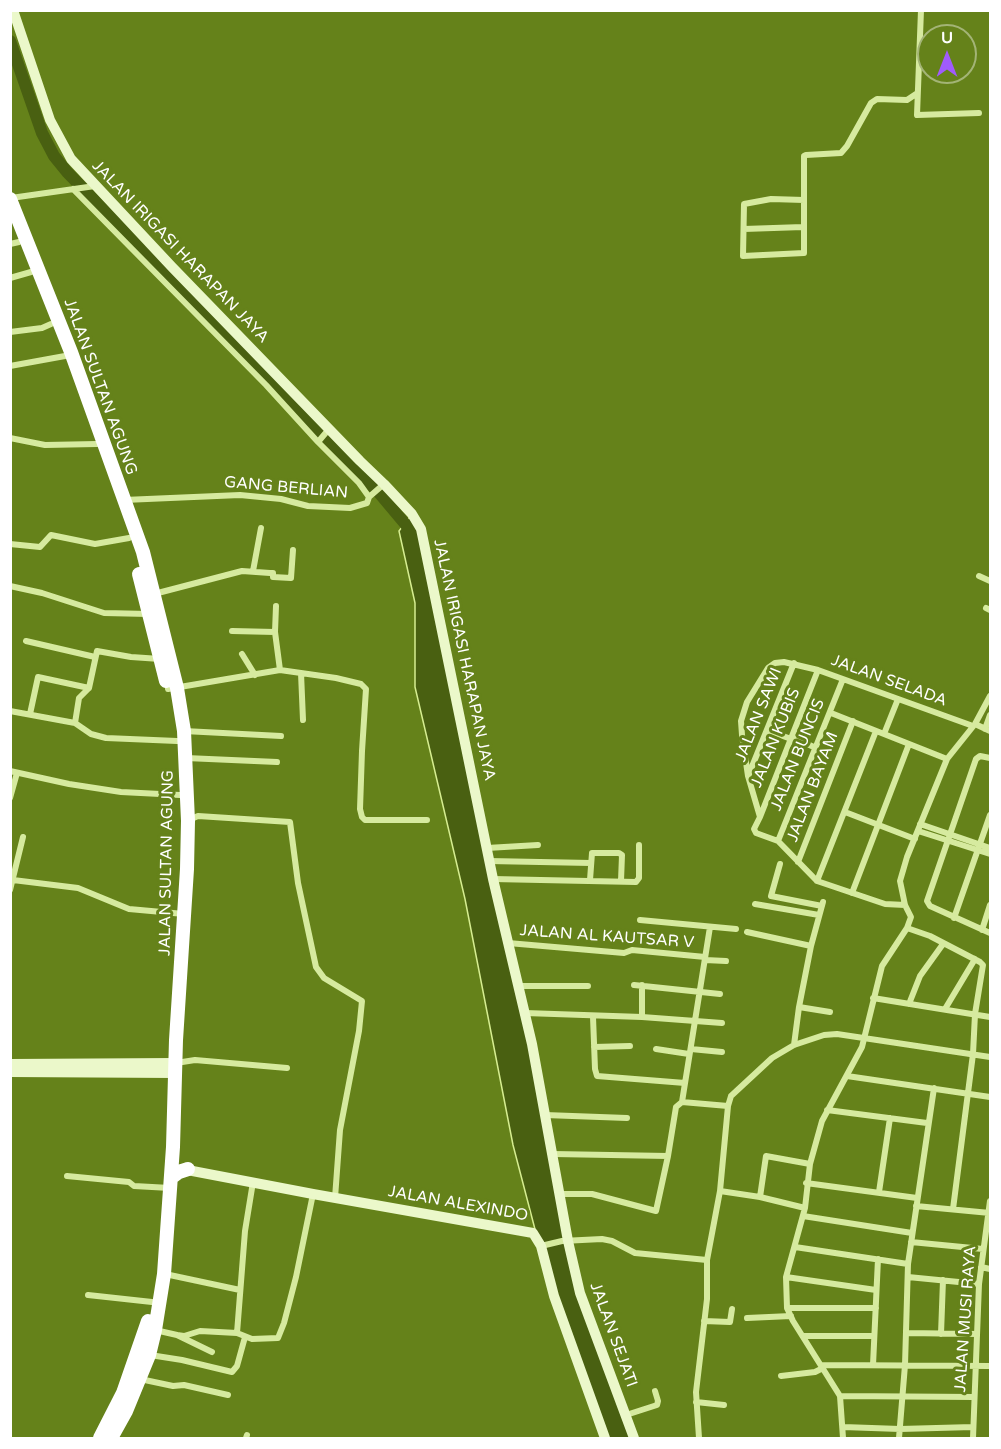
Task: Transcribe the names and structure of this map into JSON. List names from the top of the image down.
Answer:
{
  "streets": {
    "highway": ["JALAN SULTAN AGUNG"],
    "street": [
      "JALAN IRIGASI HARAPAN JAYA",
      "GANG BERLIAN",
      "JALAN SELADA",
      "JALAN SAWI",
      "JALAN KUBIS",
      "JALAN BUNCIS",
      "JALAN BAYAM",
      "JALAN AL KAUTSAR V",
      "JALAN ALEXINDO",
      "JALAN MUSI RAYA",
      "JALAN SEJATI"
    ]
  },
  "crossings": [
    ["JALAN IRIGASI HARAPAN JAYA", "JALAN AL KAUTSAR V"],
    ["JALAN IRIGASI HARAPAN JAYA", "JALAN SEJATI"],
    ["JALAN SULTAN AGUNG", "GANG BERLIAN"],
    ["JALAN SELADA", "JALAN SAWI"],
    ["JALAN SELADA", "JALAN KUBIS"],
    ["JALAN SELADA", "JALAN BUNCIS"]
  ],
  "north": "top"
}
